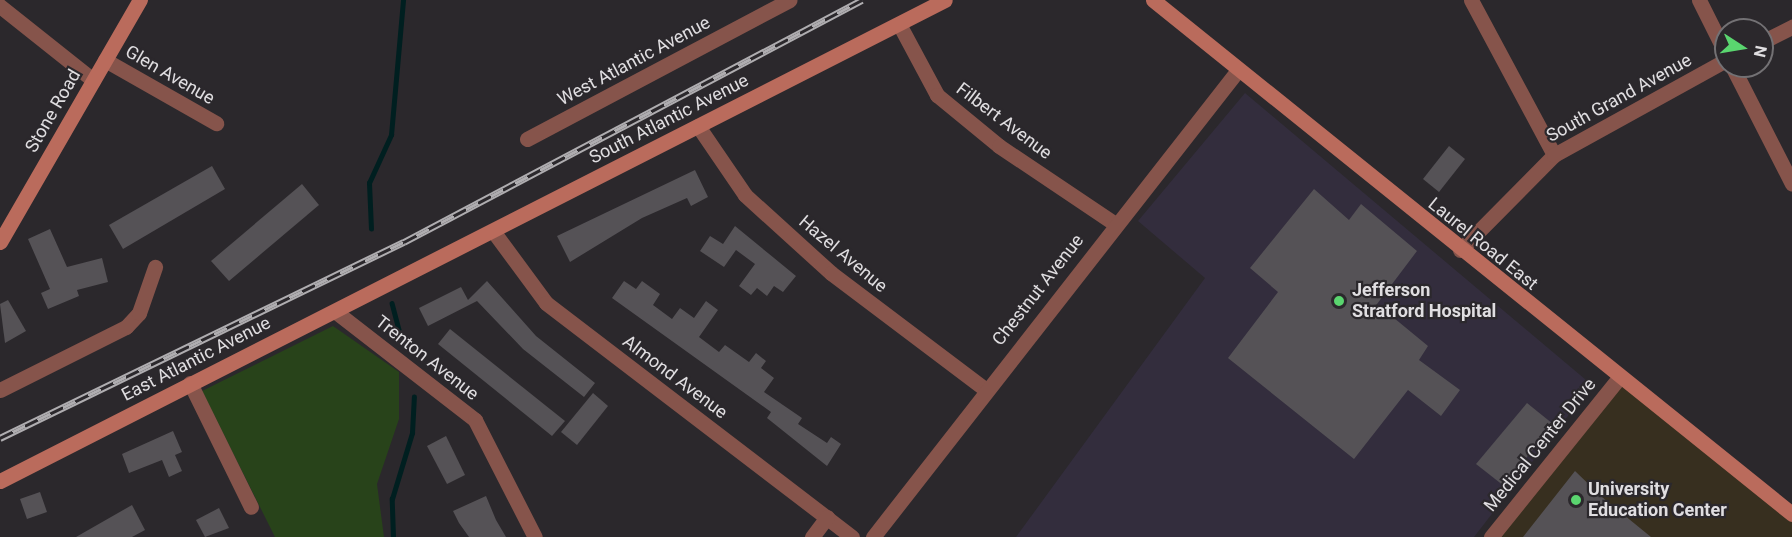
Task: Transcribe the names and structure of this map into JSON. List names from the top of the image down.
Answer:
{
  "streets": {
    "street": [
      "West Atlantic Avenue",
      "Glen Avenue",
      "South Grand Avenue",
      "Stone Road",
      "South Atlantic Avenue",
      "Filbert Avenue",
      "Laurel Road East",
      "Hazel Avenue",
      "Chestnut Avenue",
      "Trenton Avenue",
      "East Atlantic Avenue",
      "Almond Avenue",
      "Medical Center Drive"
    ]
  },
  "crossings": [
    ["Glen Avenue", "Stone Road"],
    ["South Grand Avenue", "Laurel Road East"],
    ["South Atlantic Avenue", "Filbert Avenue"],
    ["South Atlantic Avenue", "Hazel Avenue"],
    ["South Atlantic Avenue", "East Atlantic Avenue"],
    ["South Atlantic Avenue", "Almond Avenue"],
    ["Filbert Avenue", "Chestnut Avenue"],
    ["Laurel Road East", "Chestnut Avenue"],
    ["Laurel Road East", "Medical Center Drive"],
    ["Hazel Avenue", "Chestnut Avenue"],
    ["Trenton Avenue", "East Atlantic Avenue"]
  ],
  "places": ["Jefferson Stratford Hospital", "University Education Center"],
  "north": "right"
}
